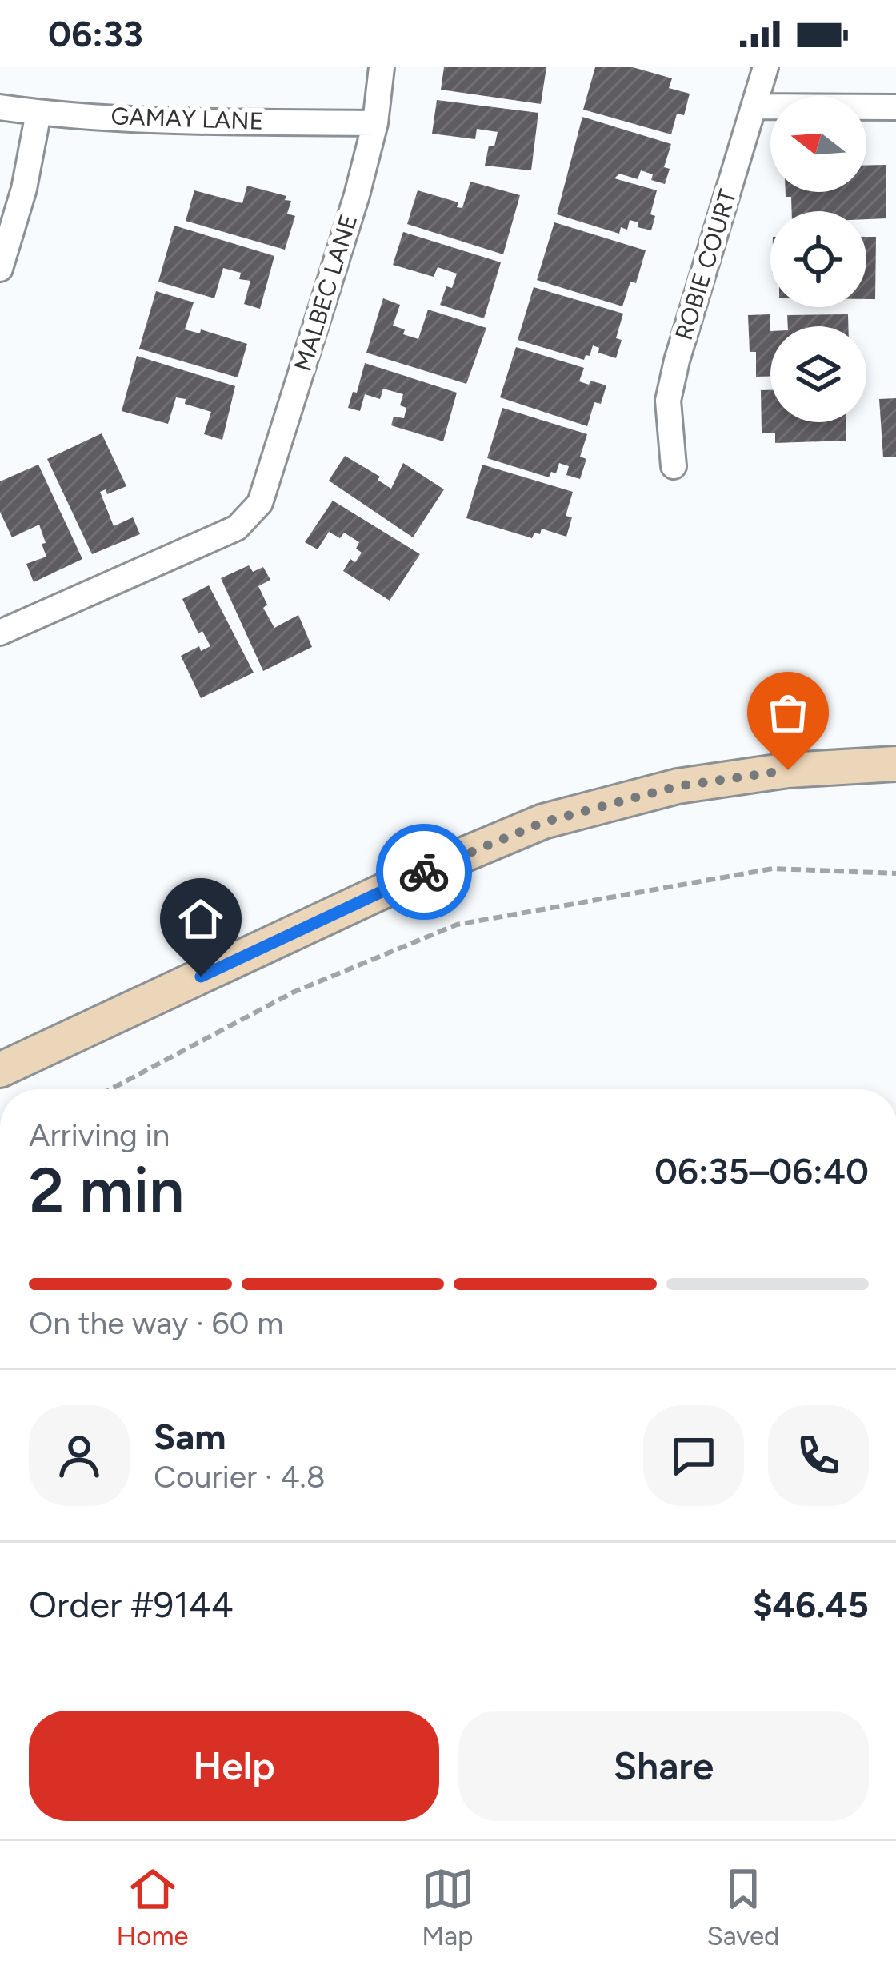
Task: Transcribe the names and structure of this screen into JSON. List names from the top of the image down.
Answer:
{
  "streets": {
    "street": ["GAMAY LANE", "ROBIE COURT", "MALBEC LANE"]
  },
  "crossings": [
    ["GAMAY LANE", "MALBEC LANE"]
  ],
  "north": "left",
  "page": {
    "status": "06:33",
    "heading": ["2 min", "Arriving in", "06:35–06:40"],
    "panel": [
      "Sam",
      "Courier · 4.8",
      "Order #9144",
      "$46.45"
    ],
    "bar": "On the way · 60 m",
    "buttons": ["Help", "Share"],
    "tabs": ["Home", "Map", "Saved"]
  }
}
